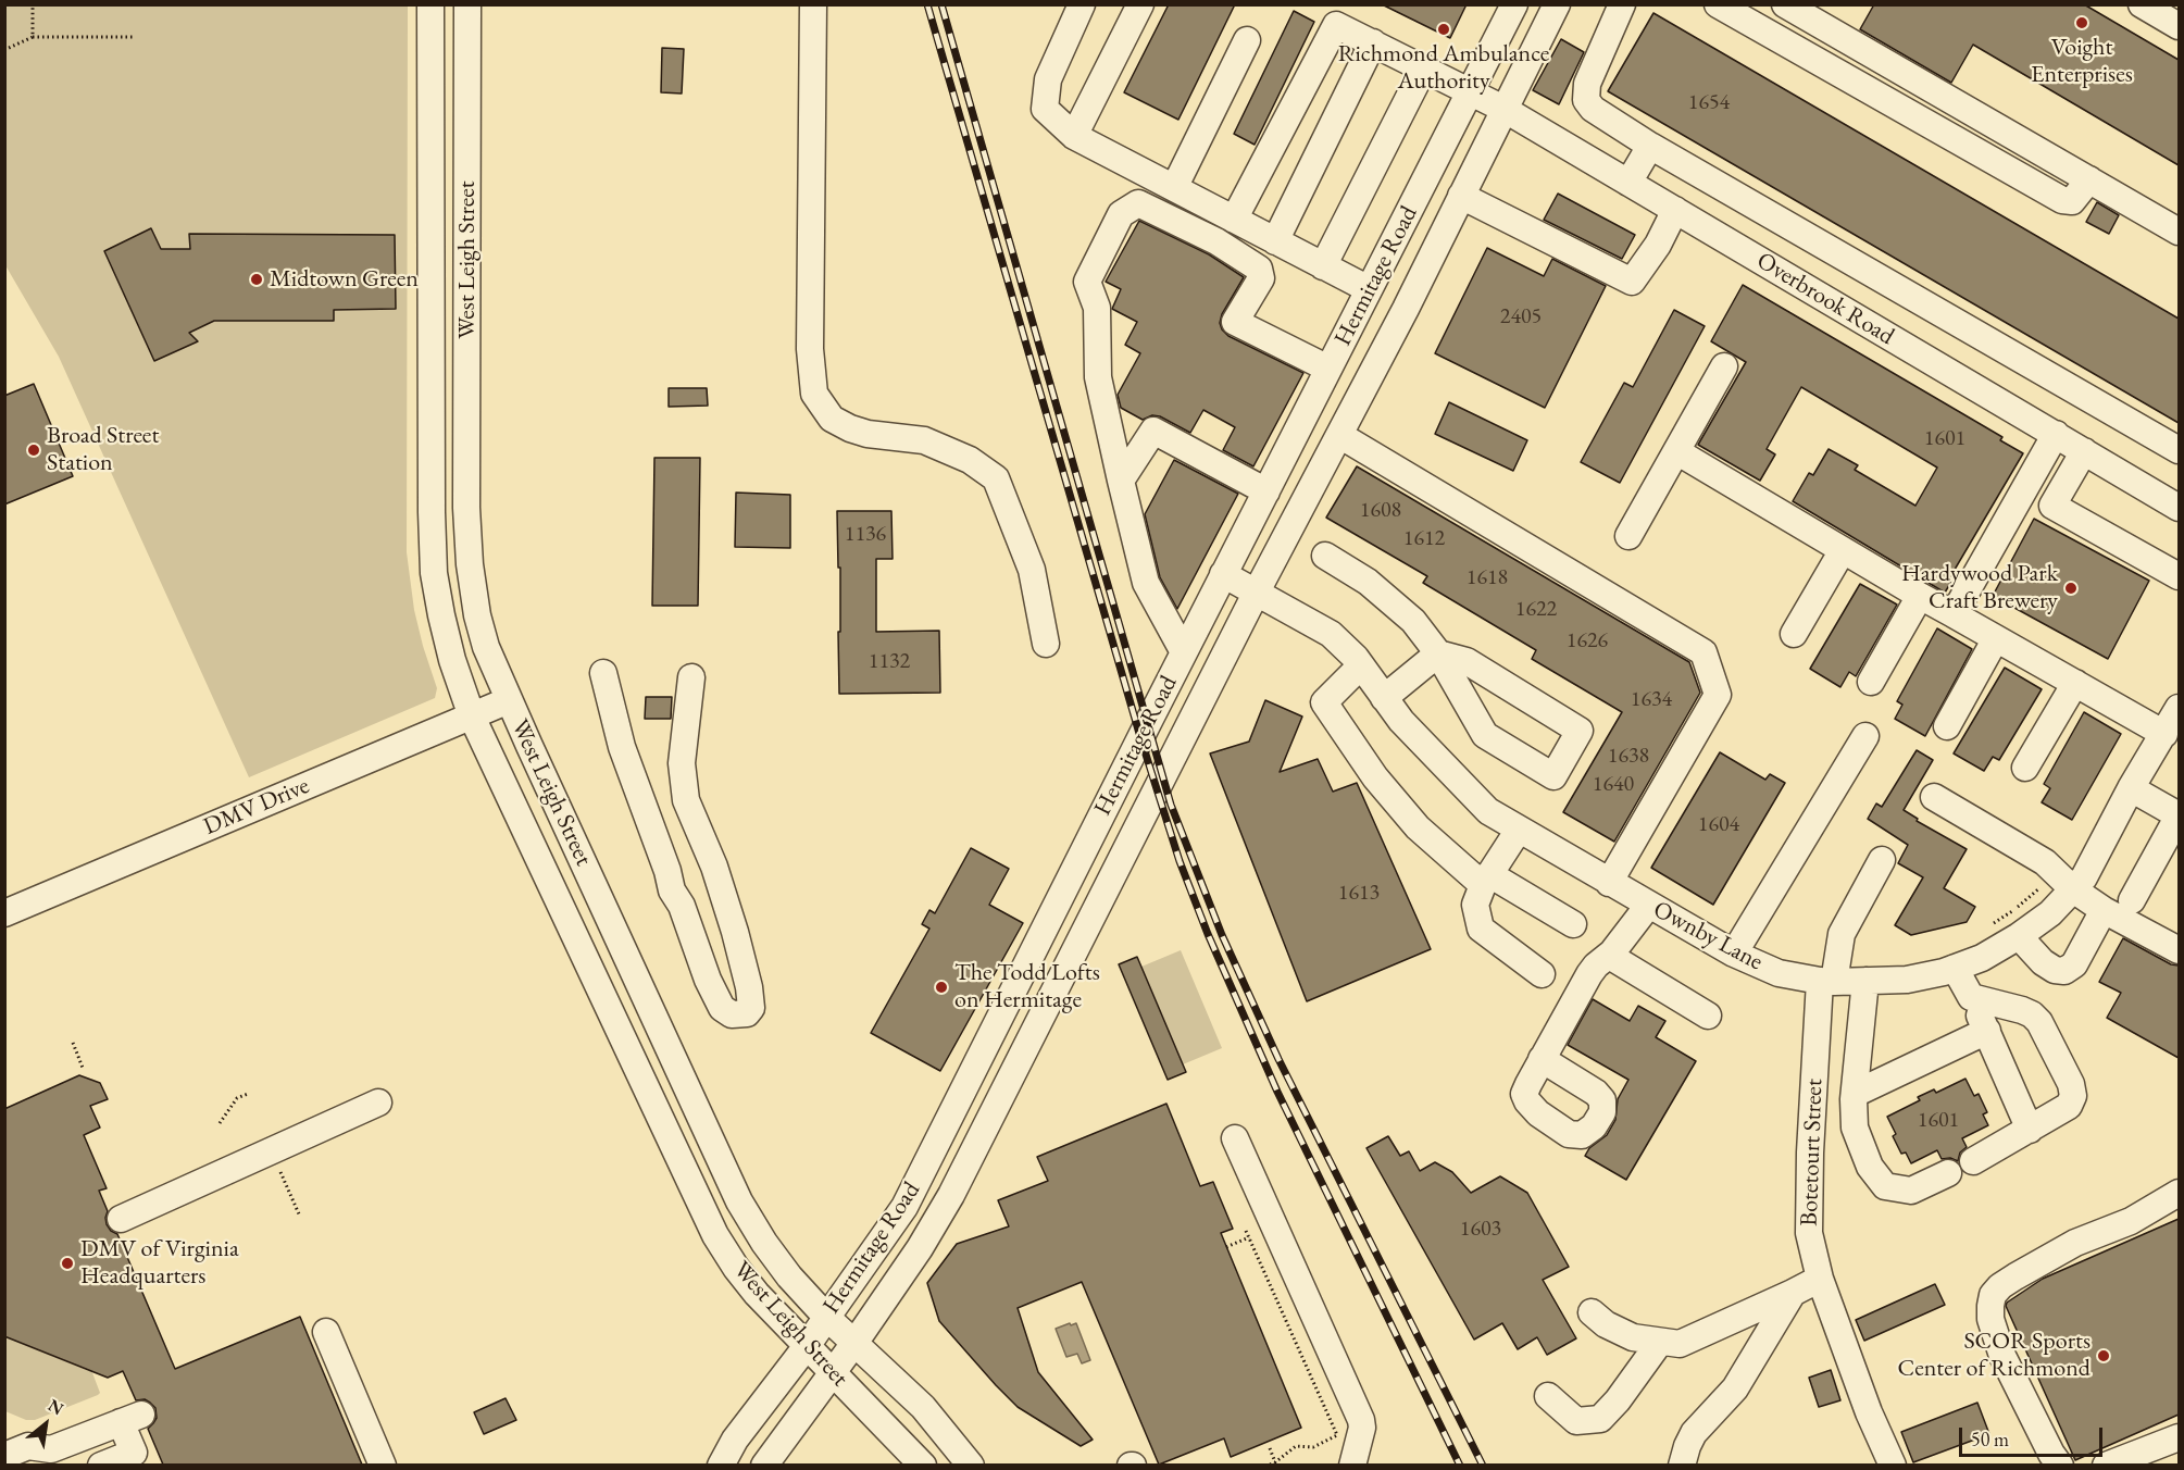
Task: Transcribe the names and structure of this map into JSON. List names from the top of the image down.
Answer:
{
  "streets": {
    "street": [
      "West Leigh Street",
      "Hermitage Road",
      "Overbrook Road",
      "DMV Drive",
      "Ownby Lane",
      "Botetourt Street"
    ]
  },
  "crossings": [
    ["West Leigh Street", "Hermitage Road"],
    ["West Leigh Street", "DMV Drive"],
    ["Hermitage Road", "Overbrook Road"],
    ["Hermitage Road", "Ownby Lane"],
    ["Ownby Lane", "Botetourt Street"]
  ],
  "places": [
    "Voight Enterprises",
    "Richmond Ambulance Authority",
    "Midtown Green",
    "Broad Street Station",
    "Hardywood Park Craft Brewery",
    "The Todd Lofts on Hermitage",
    "DMV of Virginia Headquarters",
    "SCOR Sports Center of Richmond"
  ],
  "house_numbers": [
    "1654",
    "2405",
    "1601",
    "1608",
    "1136",
    "1612",
    "1618",
    "1622",
    "1626",
    "1132",
    "1634",
    "1638",
    "1640",
    "1604",
    "1613",
    "1601",
    "1603"
  ],
  "scale_bar": "50 m",
  "north": "top right"
}
